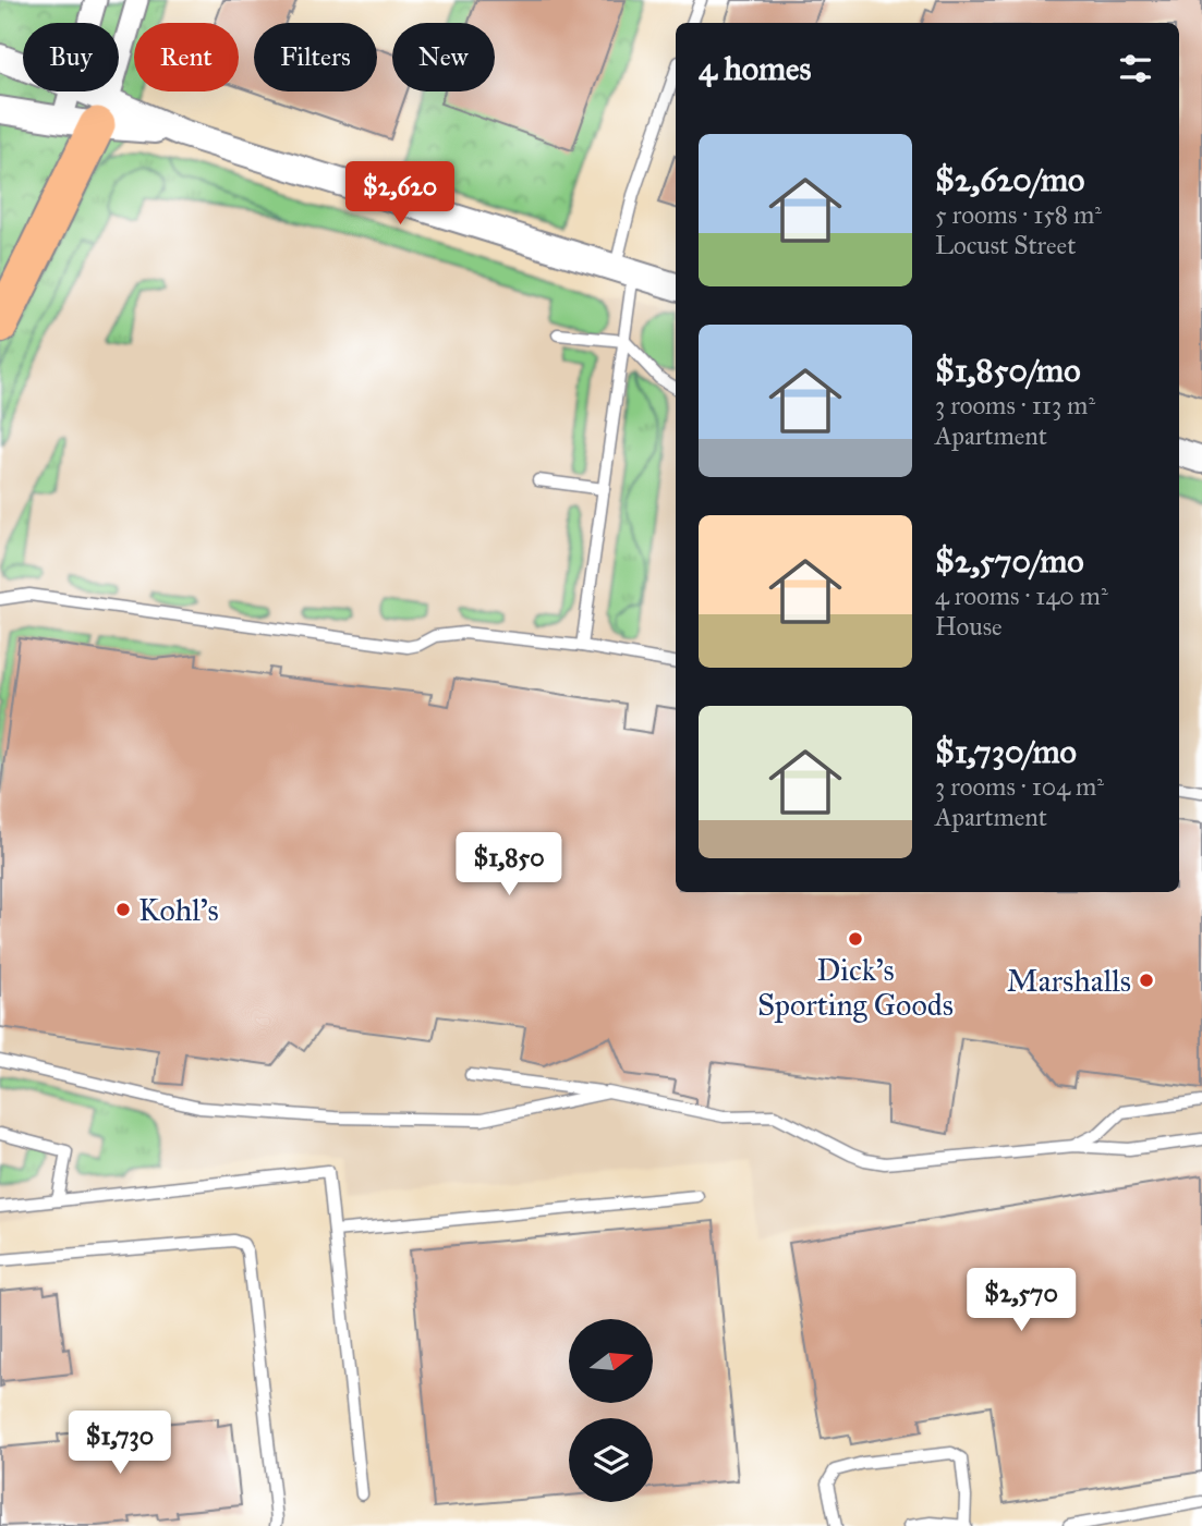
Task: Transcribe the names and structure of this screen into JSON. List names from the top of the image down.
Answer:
{
  "places": ["Kohl's", "Dick's Sporting Goods", "Marshalls"],
  "north": "right",
  "page": {
    "chip": [
      "Buy",
      "Rent",
      "Filters",
      "New"
    ],
    "heading": "4 homes",
    "list": [
      {
        "name": "$2,620/mo",
        "note": "5 rooms · 158 m² · Locust Street"
      },
      {
        "name": "$1,850/mo",
        "note": "3 rooms · 113 m² · Apartment"
      },
      {
        "name": "$2,570/mo",
        "note": "4 rooms · 140 m² · House"
      },
      {
        "name": "$1,730/mo",
        "note": "3 rooms · 104 m² · Apartment"
      }
    ],
    "price": [
      "$2,620",
      "$1,850",
      "$2,570",
      "$1,730"
    ]
  }
}
